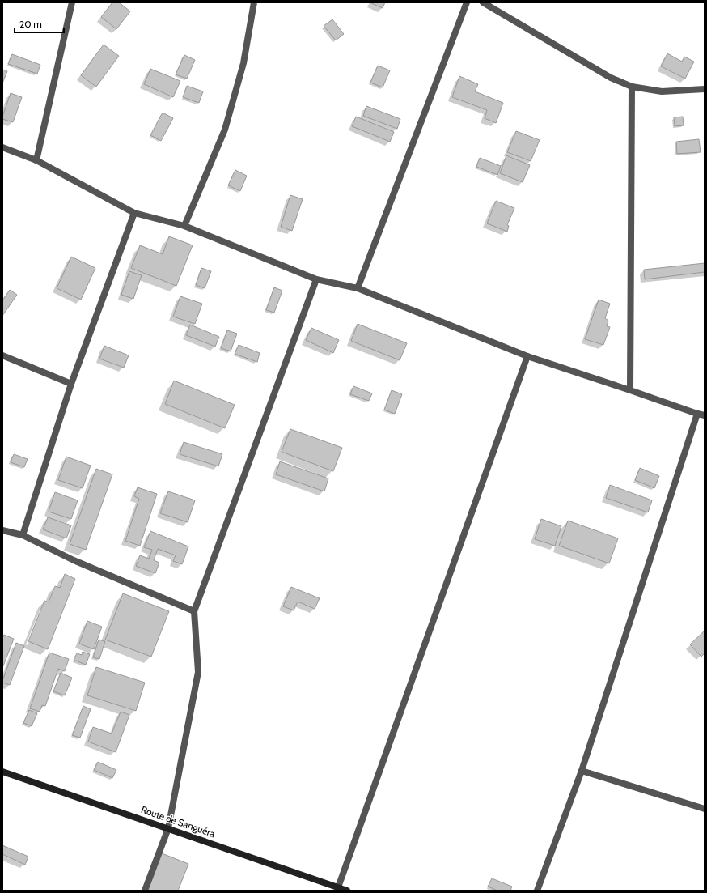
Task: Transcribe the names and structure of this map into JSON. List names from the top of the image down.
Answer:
{
  "streets": {
    "street": ["Route de Sanguéra"]
  },
  "scale_bar": "20 m"
}
